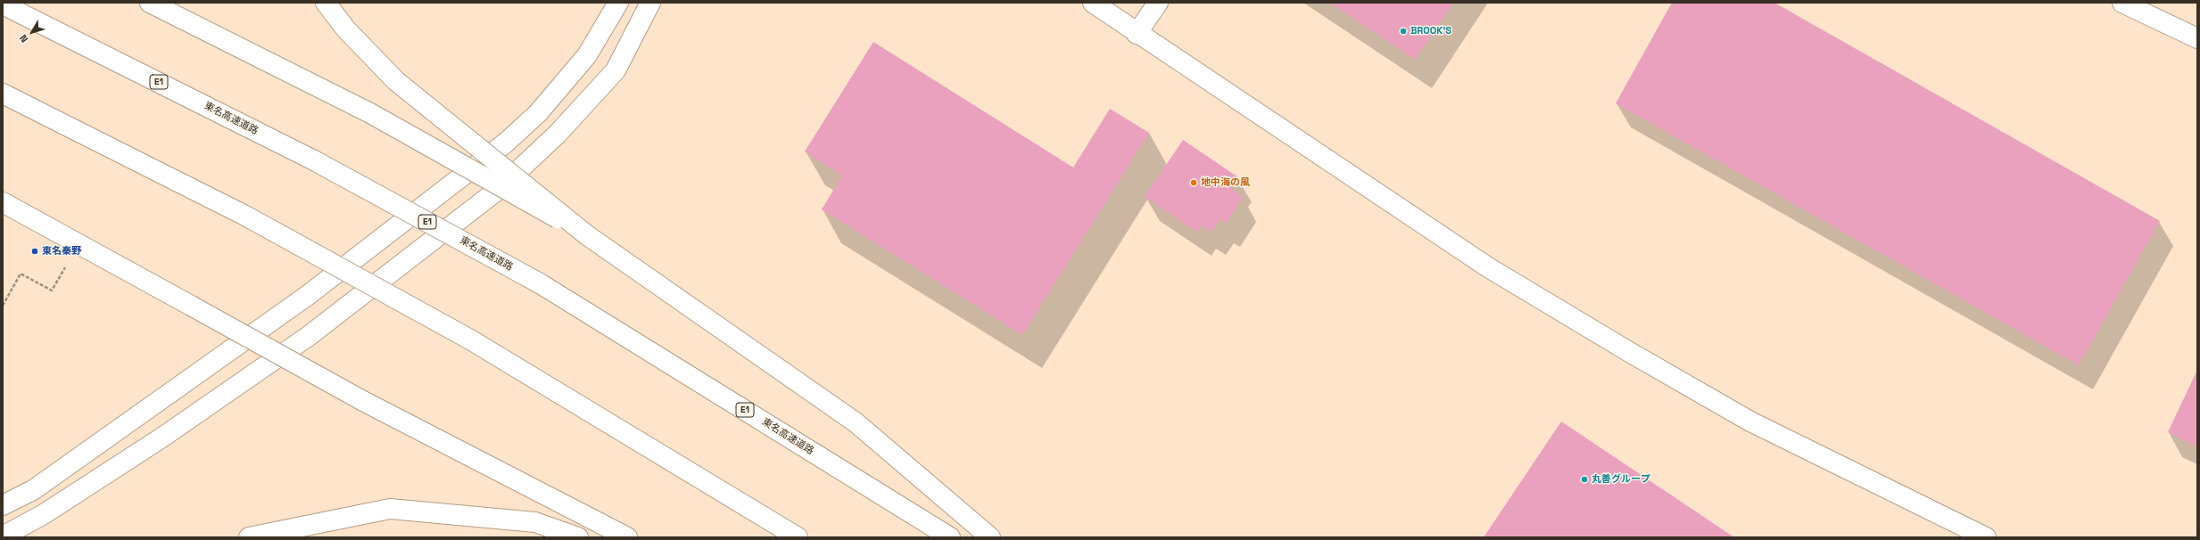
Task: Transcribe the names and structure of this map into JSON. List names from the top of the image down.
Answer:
{
  "streets": {
    "main road": ["E1", "東名高速道路"]
  },
  "places": [
    "BROOK'S",
    "地中海の風",
    "東名秦野",
    "丸善グループ"
  ],
  "north": "bottom left"
}
